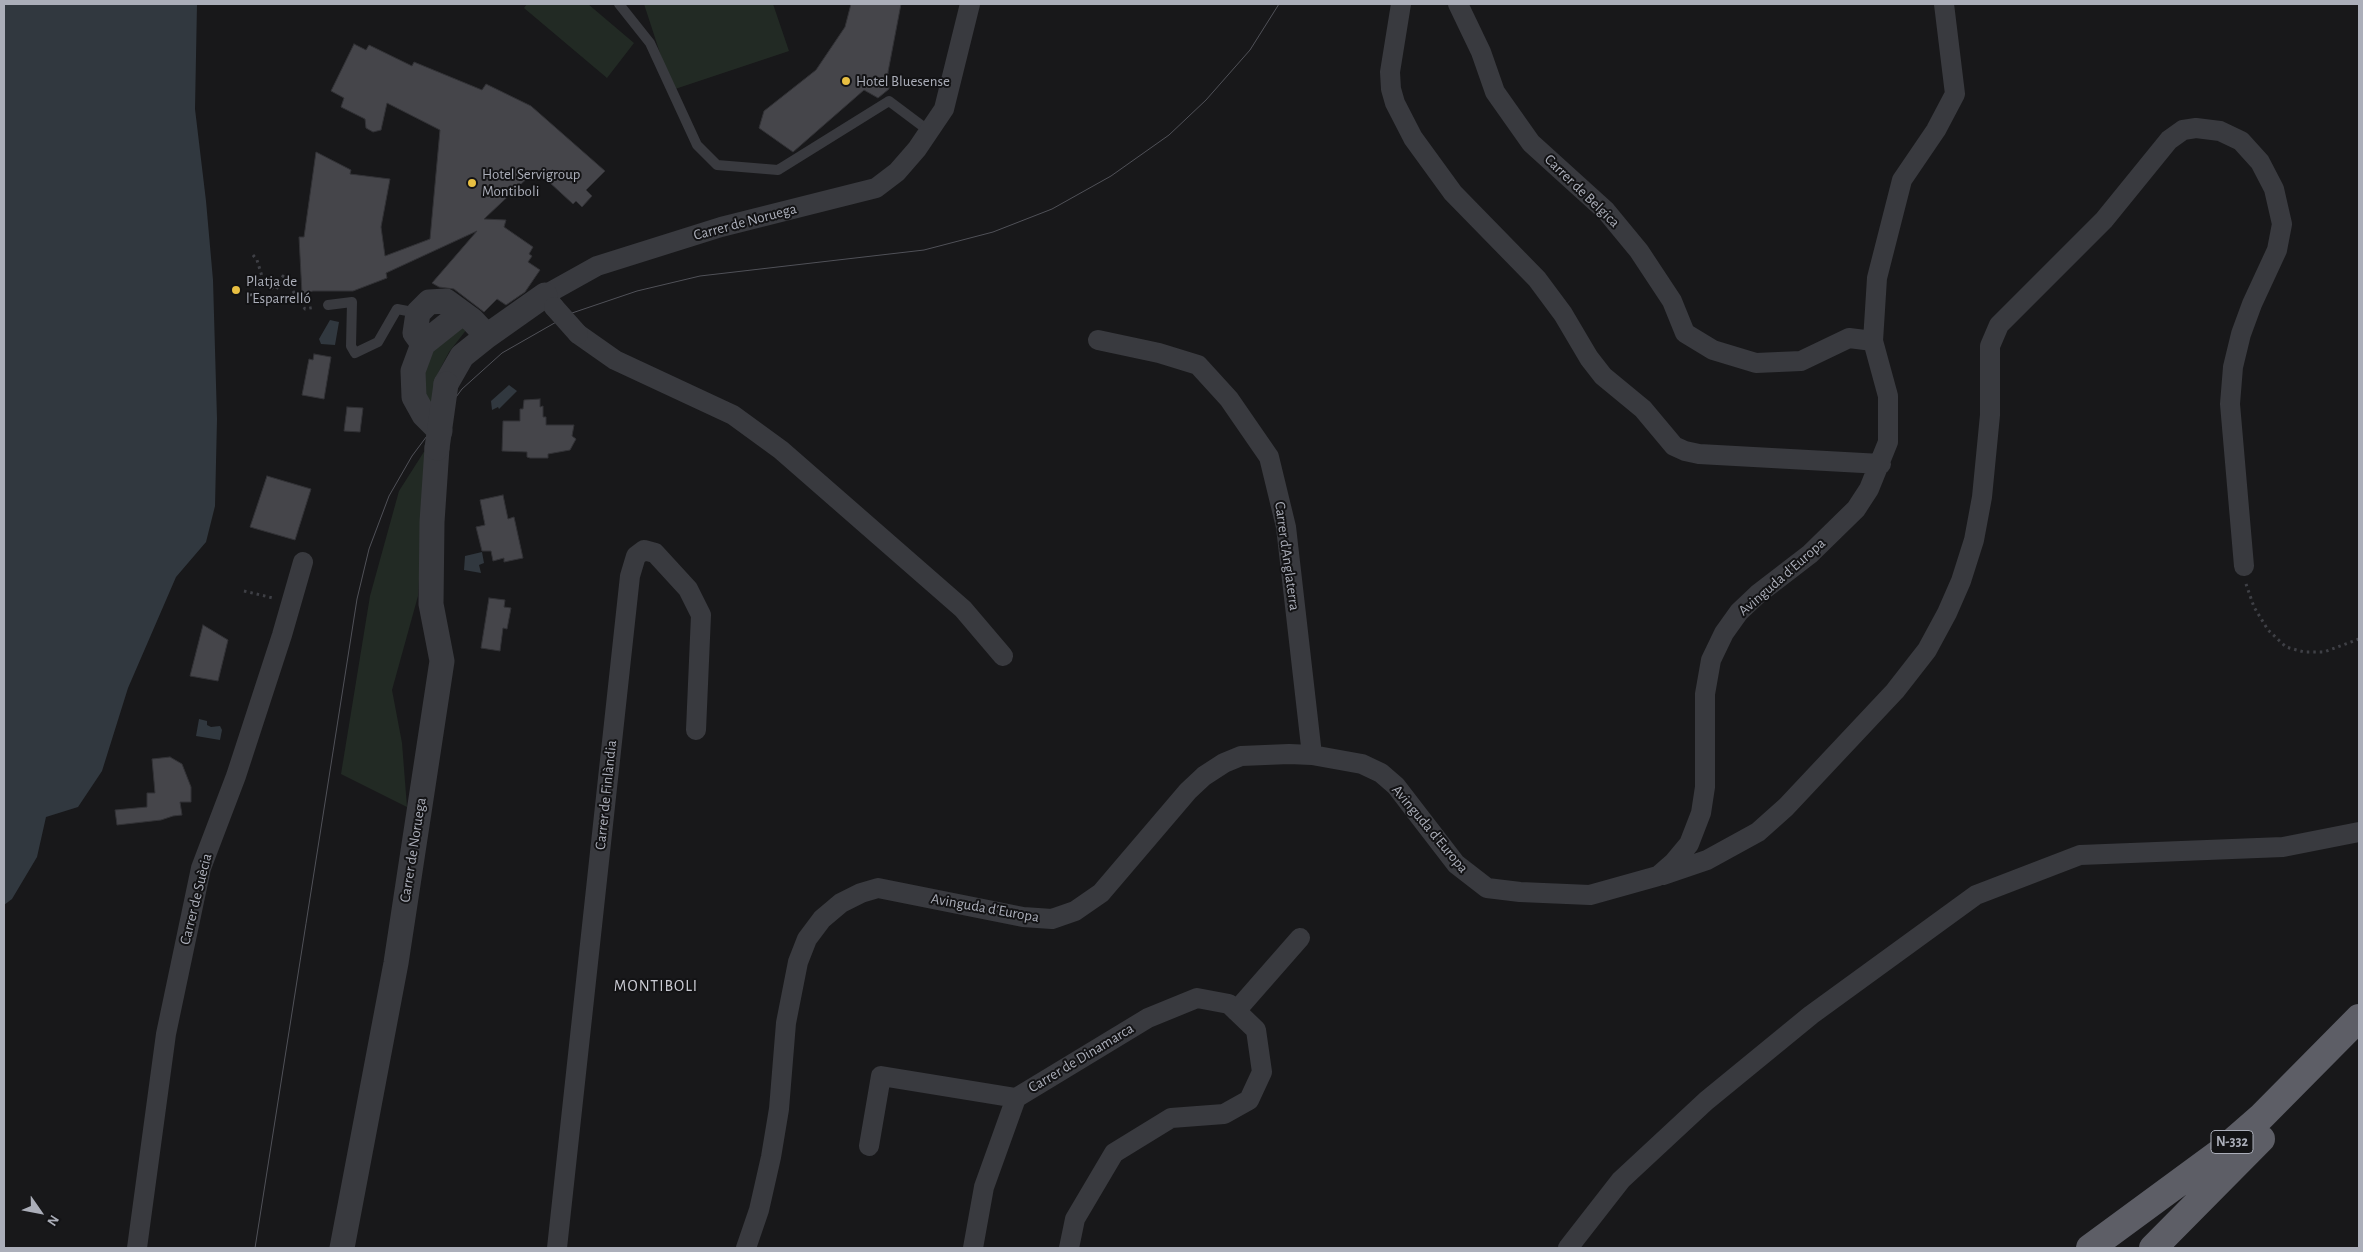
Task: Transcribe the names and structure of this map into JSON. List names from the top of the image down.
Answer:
{
  "streets": {
    "highway": ["N-332"],
    "street": [
      "Carrer de Belgica",
      "Carrer de Noruega",
      "Carrer d'Anglaterra",
      "Avinguda d'Europa",
      "Carrer de Finlàndia",
      "Carrer de Suècia",
      "Carrer de Dinamarca"
    ]
  },
  "crossings": [
    ["Carrer de Belgica", "Avinguda d'Europa"],
    ["Carrer d'Anglaterra", "Avinguda d'Europa"]
  ],
  "districts": ["MONTIBOLI"],
  "places": ["Hotel Bluesense", "Hotel Servigroup Montiboli", "Platja de l'Esparrelló"],
  "north": "bottom right"
}
